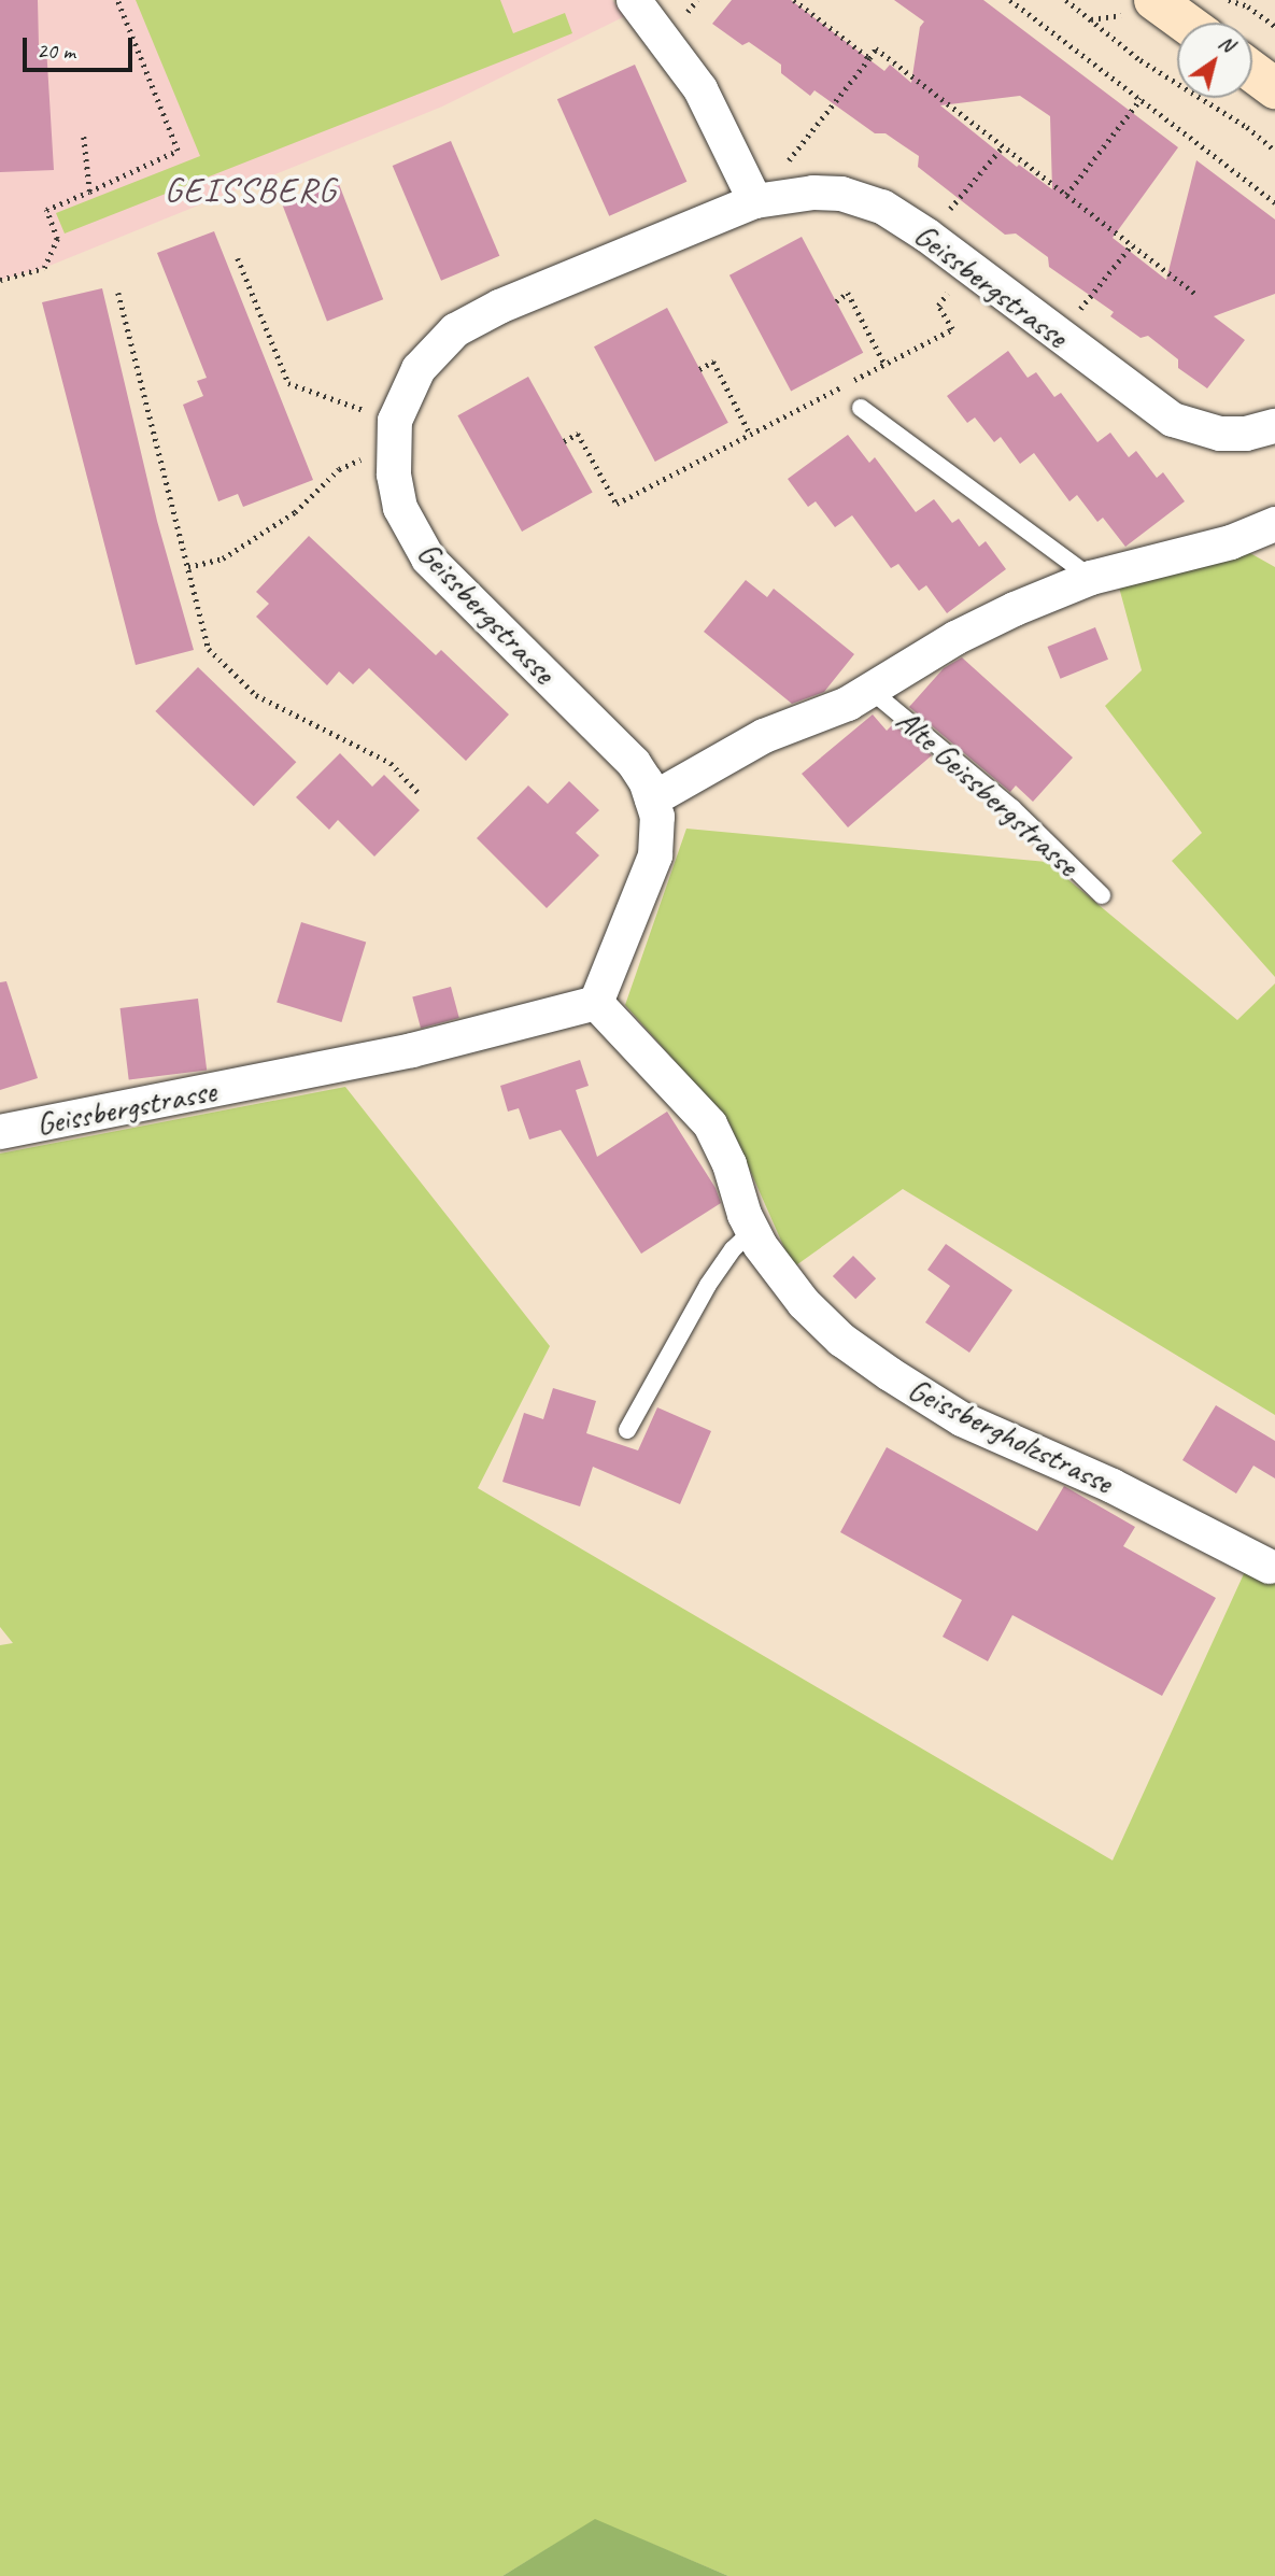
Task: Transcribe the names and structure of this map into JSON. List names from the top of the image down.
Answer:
{
  "streets": {
    "street": ["Geissbergstrasse", "Alte Geissbergstrasse", "Geissbergholzstrasse"]
  },
  "crossings": [
    ["Geissbergstrasse", "Alte Geissbergstrasse"],
    ["Geissbergstrasse", "Geissbergholzstrasse"]
  ],
  "districts": ["GEISSBERG"],
  "scale_bar": "20 m",
  "north": "top right"
}
